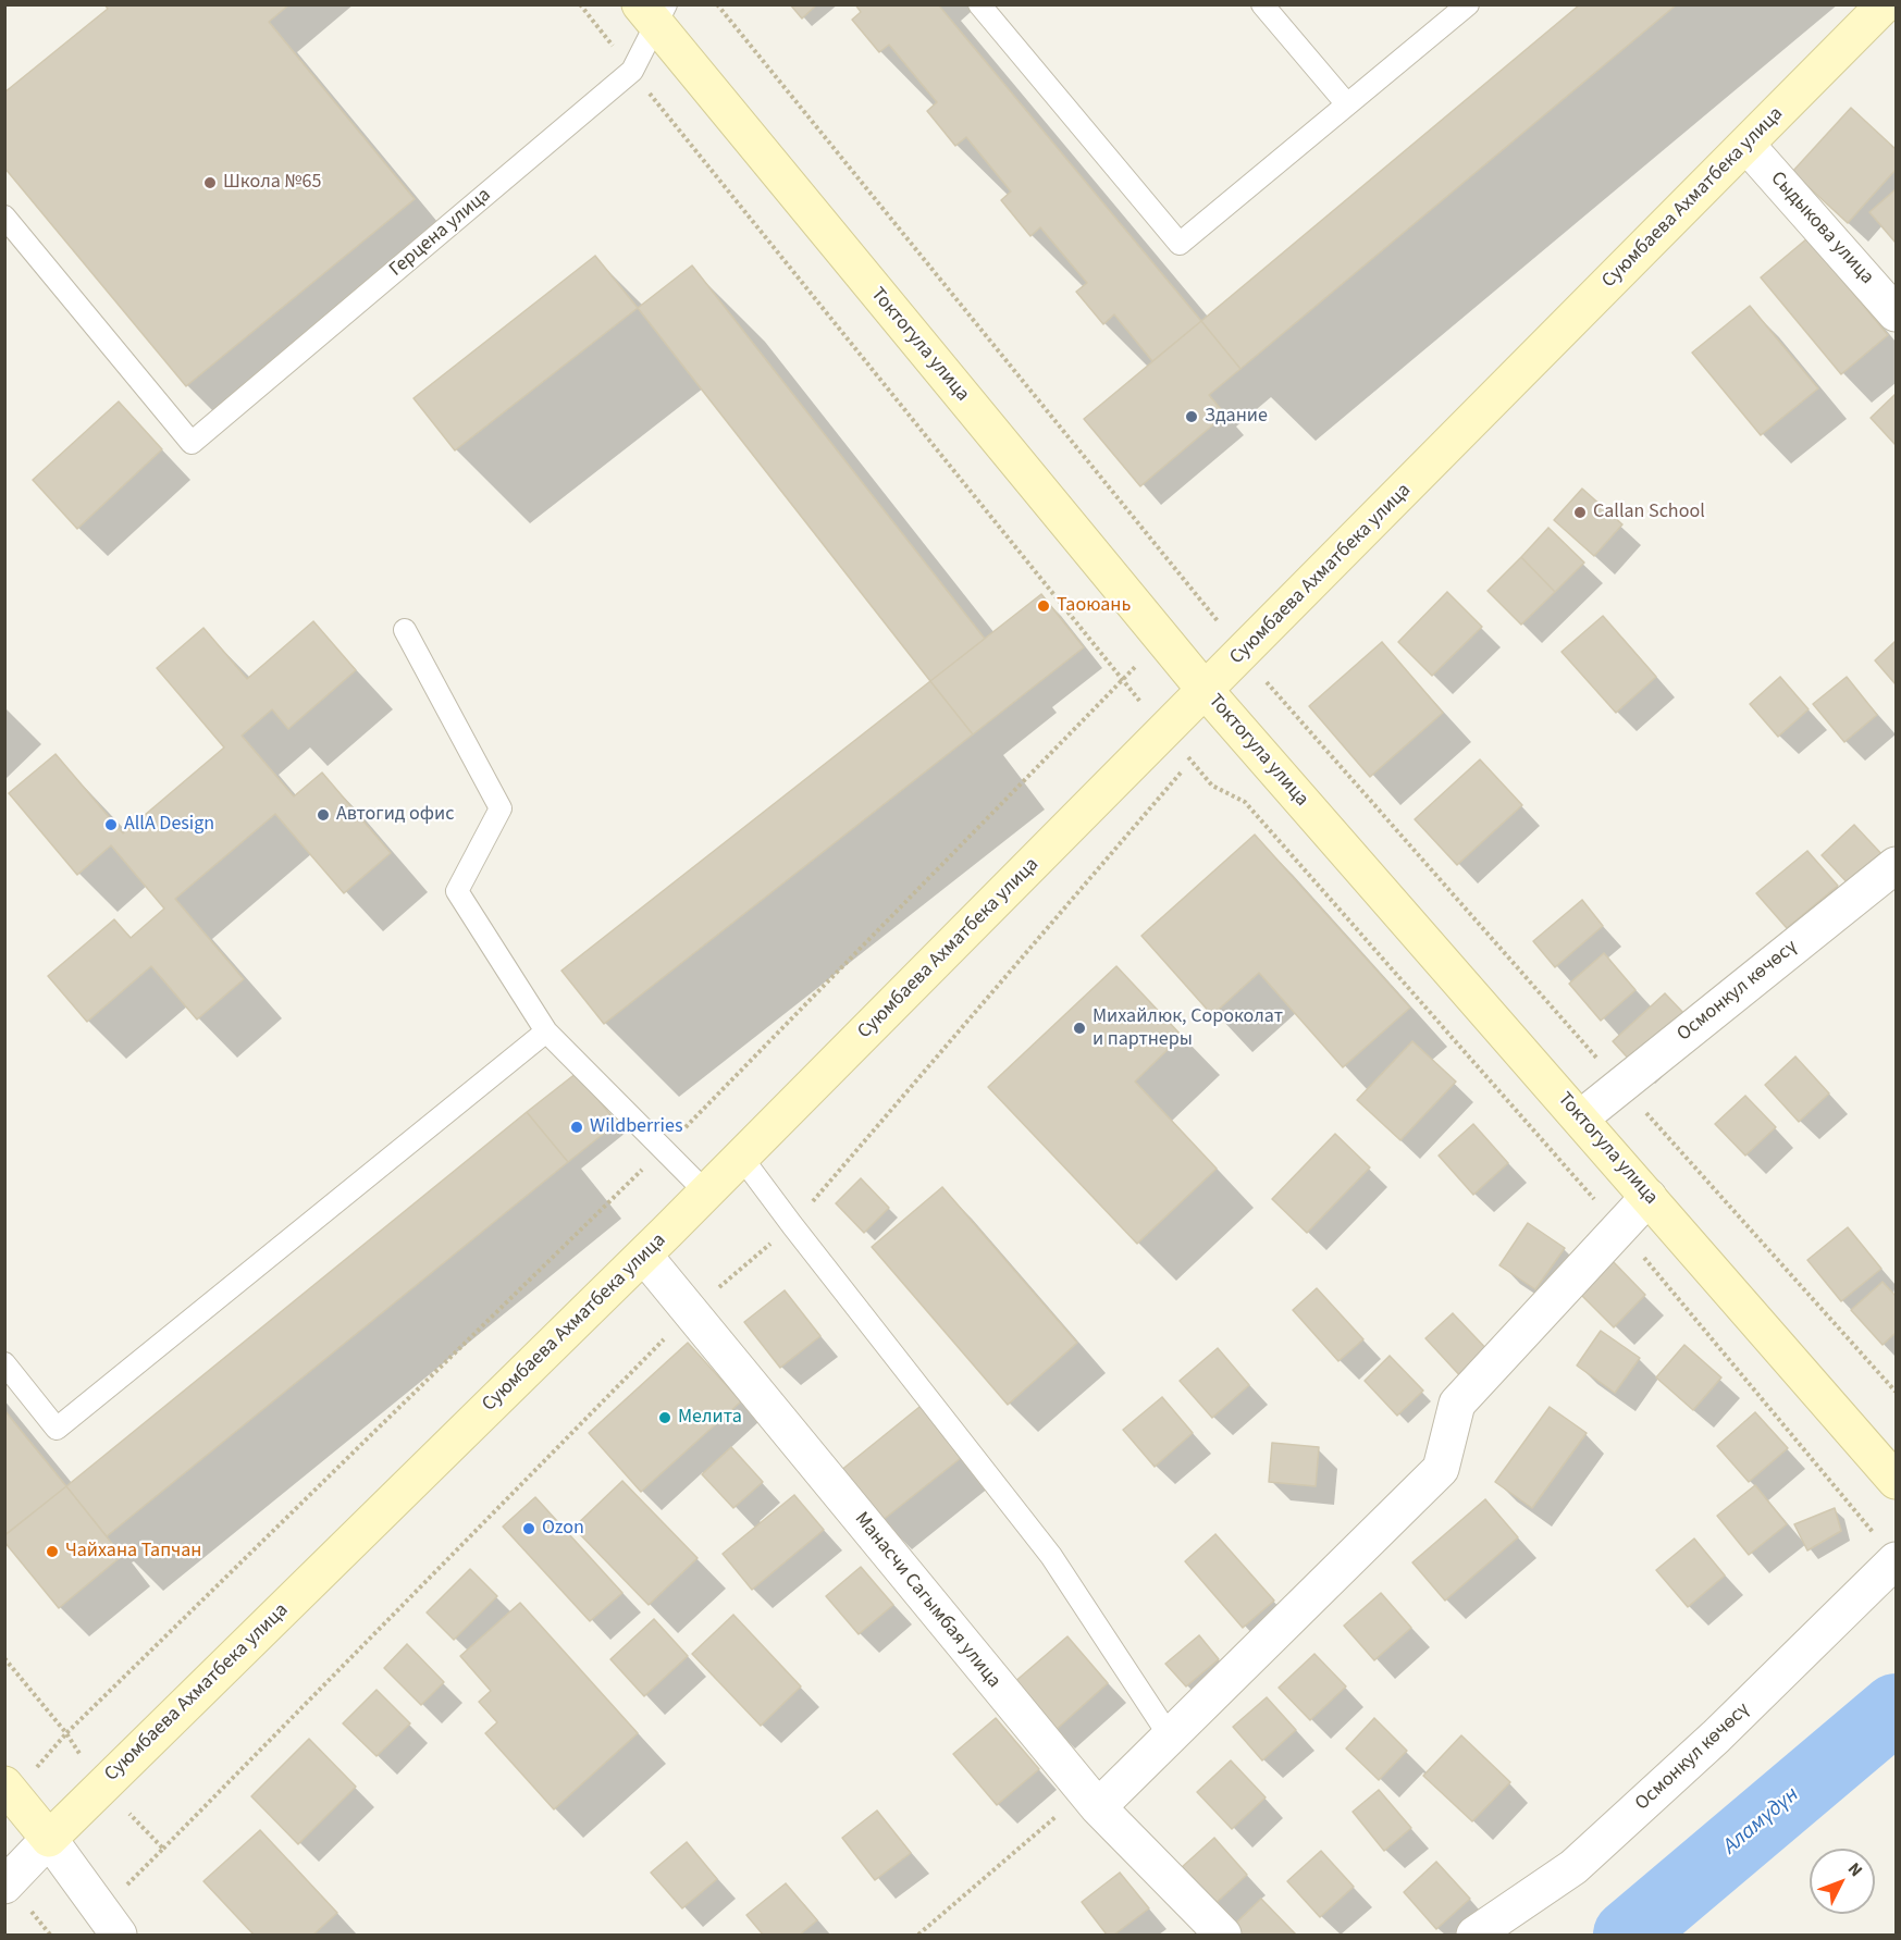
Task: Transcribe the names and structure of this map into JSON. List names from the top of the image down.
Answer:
{
  "streets": {
    "street": [
      "Суюмбаева Ахматбека улица",
      "Сыдыкова улица",
      "Токтогула улица",
      "Осмонкул көчөсү",
      "Манасчи Сагымбая улица"
    ],
    "lane": ["Герцена улица"]
  },
  "crossings": [
    ["Суюмбаева Ахматбека улица", "Сыдыкова улица"],
    ["Суюмбаева Ахматбека улица", "Токтогула улица"],
    ["Суюмбаева Ахматбека улица", "Манасчи Сагымбая улица"],
    ["Герцена улица", "Токтогула улица"],
    ["Токтогула улица", "Осмонкул көчөсү"]
  ],
  "water": ["Аламүдүн"],
  "places": [
    "Школа №65",
    "Здание",
    "Callan School",
    "Таоюань",
    "Автогид офис",
    "AllA Design",
    "Михайлюк, Сороколат и партнеры",
    "Wildberries",
    "Мелита",
    "Ozon",
    "Чайхана Тапчан"
  ],
  "north": "top right"
}
